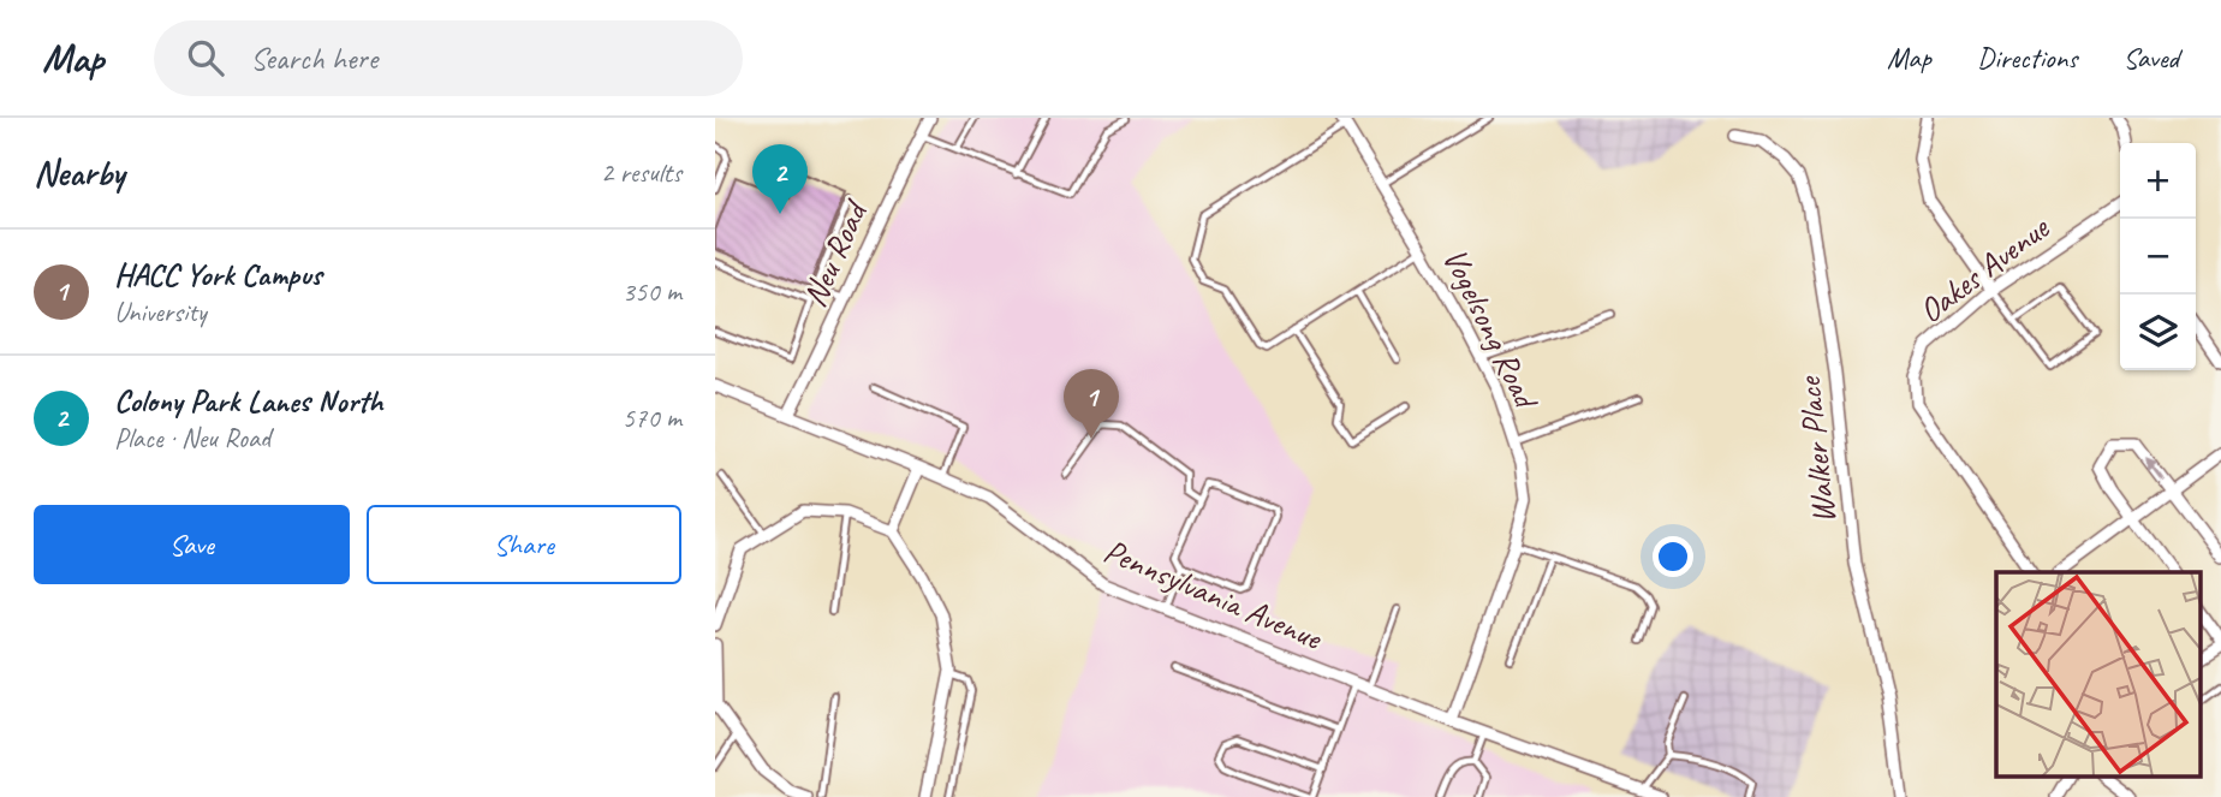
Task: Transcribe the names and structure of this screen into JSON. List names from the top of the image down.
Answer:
{
  "streets": {
    "street": [
      "Neu Road",
      "Oakes Avenue",
      "Vogelsong Road",
      "Walker Place",
      "Pennsylvania Avenue"
    ]
  },
  "crossings": [
    ["Neu Road", "Pennsylvania Avenue"],
    ["Vogelsong Road", "Pennsylvania Avenue"]
  ],
  "page": {
    "header": "Map",
    "search": "Search here",
    "nav": ["Map", "Directions", "Saved"],
    "heading": ["Nearby", "2 results"],
    "map_buttons": ["+", "−"],
    "pins": ["2", "1"],
    "list": [
      {
        "mark": "1",
        "name": "HACC York Campus",
        "note": "University",
        "value": "350 m"
      },
      {
        "mark": "2",
        "name": "Colony Park Lanes North",
        "note": "Place · Neu Road",
        "value": "570 m"
      }
    ],
    "buttons": ["Save", "Share"]
  }
}
